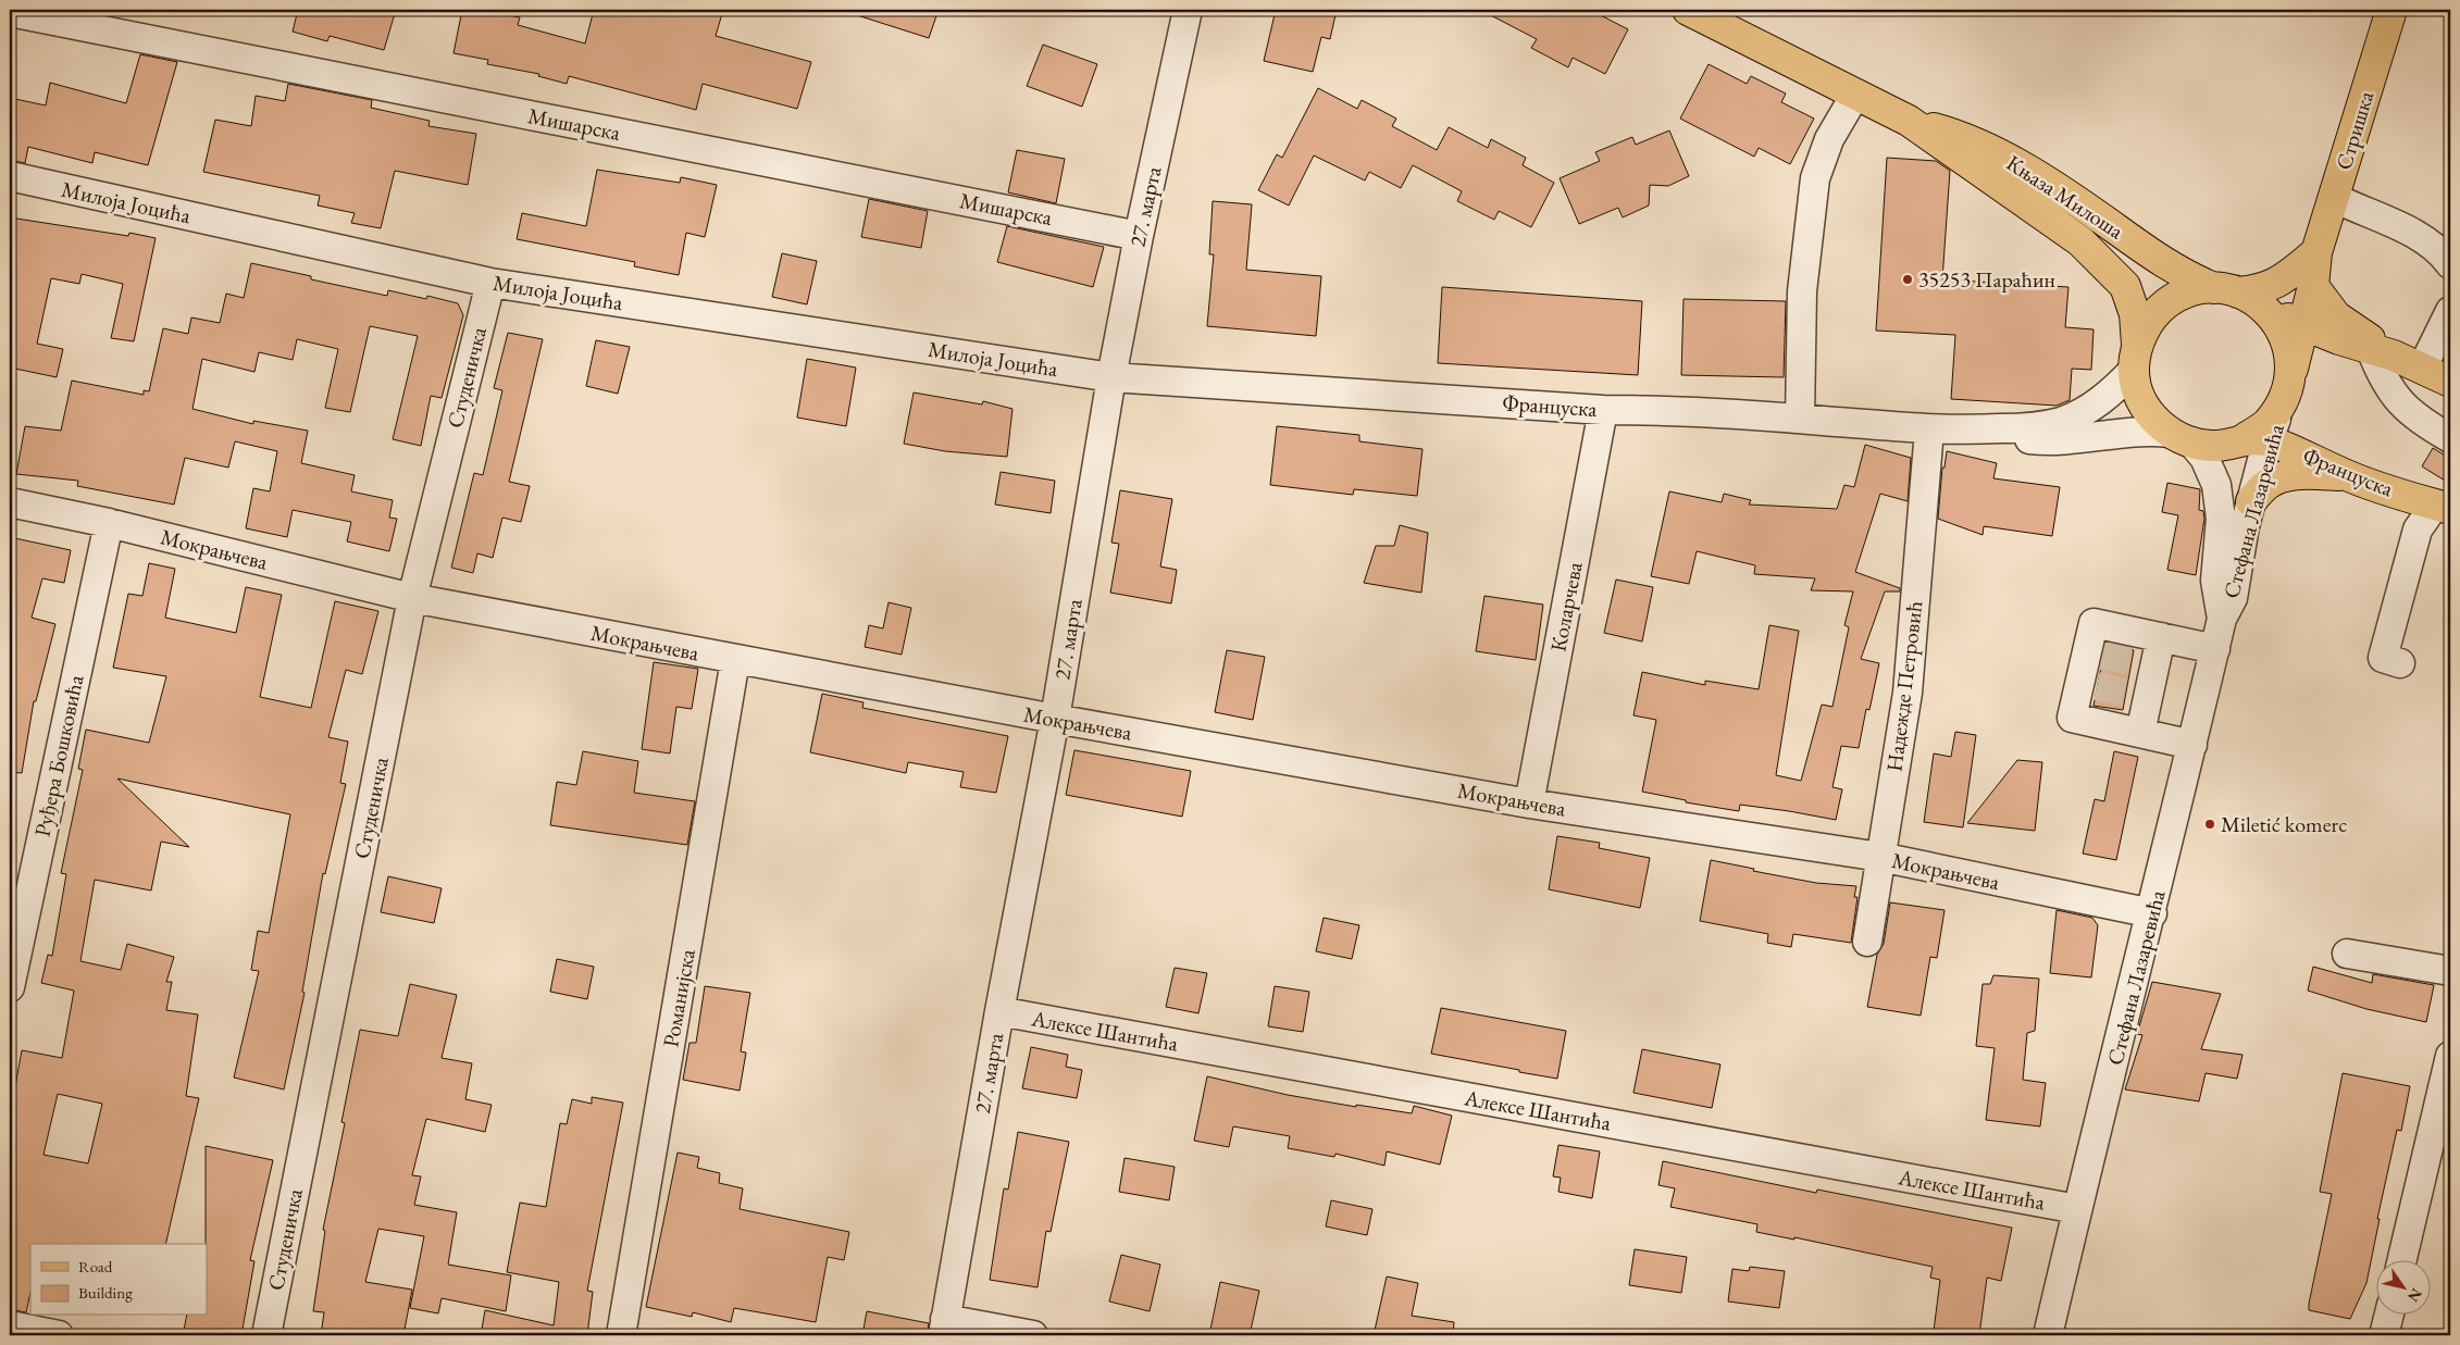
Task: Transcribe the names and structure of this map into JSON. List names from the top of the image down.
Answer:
{
  "streets": {
    "main road": ["Стришка", "Књаза Милоша", "Француска"],
    "street": [
      "Мишарска",
      "Милоја Јоцића",
      "27. марта",
      "Студеничка",
      "Стефана Лазаревића",
      "Мокрањчева",
      "Коларчева",
      "Надежде Петровић",
      "Руђера Бошковића",
      "Романијска",
      "Алексе Шантића"
    ]
  },
  "crossings": [
    ["Мишарска", "27. марта"],
    ["Стришка", "Књаза Милоша"],
    ["Стришка", "Француска"],
    ["Стришка", "Стефана Лазаревића"],
    ["Књаза Милоша", "Француска"],
    ["Књаза Милоша", "Стефана Лазаревића"],
    ["Милоја Јоцића", "27. марта"],
    ["Милоја Јоцића", "Студеничка"],
    ["Милоја Јоцића", "Француска"],
    ["27. марта", "Француска"],
    ["27. марта", "Мокрањчева"],
    ["27. марта", "Алексе Шантића"],
    ["Студеничка", "Мокрањчева"],
    ["Француска", "Стефана Лазаревића"],
    ["Француска", "Коларчева"],
    ["Француска", "Надежде Петровић"],
    ["Стефана Лазаревића", "Мокрањчева"],
    ["Стефана Лазаревића", "Алексе Шантића"],
    ["Мокрањчева", "Коларчева"],
    ["Мокрањчева", "Надежде Петровић"],
    ["Мокрањчева", "Руђера Бошковића"],
    ["Мокрањчева", "Романијска"]
  ],
  "places": ["35253 Параћин", "Miletić komerc"],
  "legend": ["Road", "Building"],
  "north": "bottom right"
}
